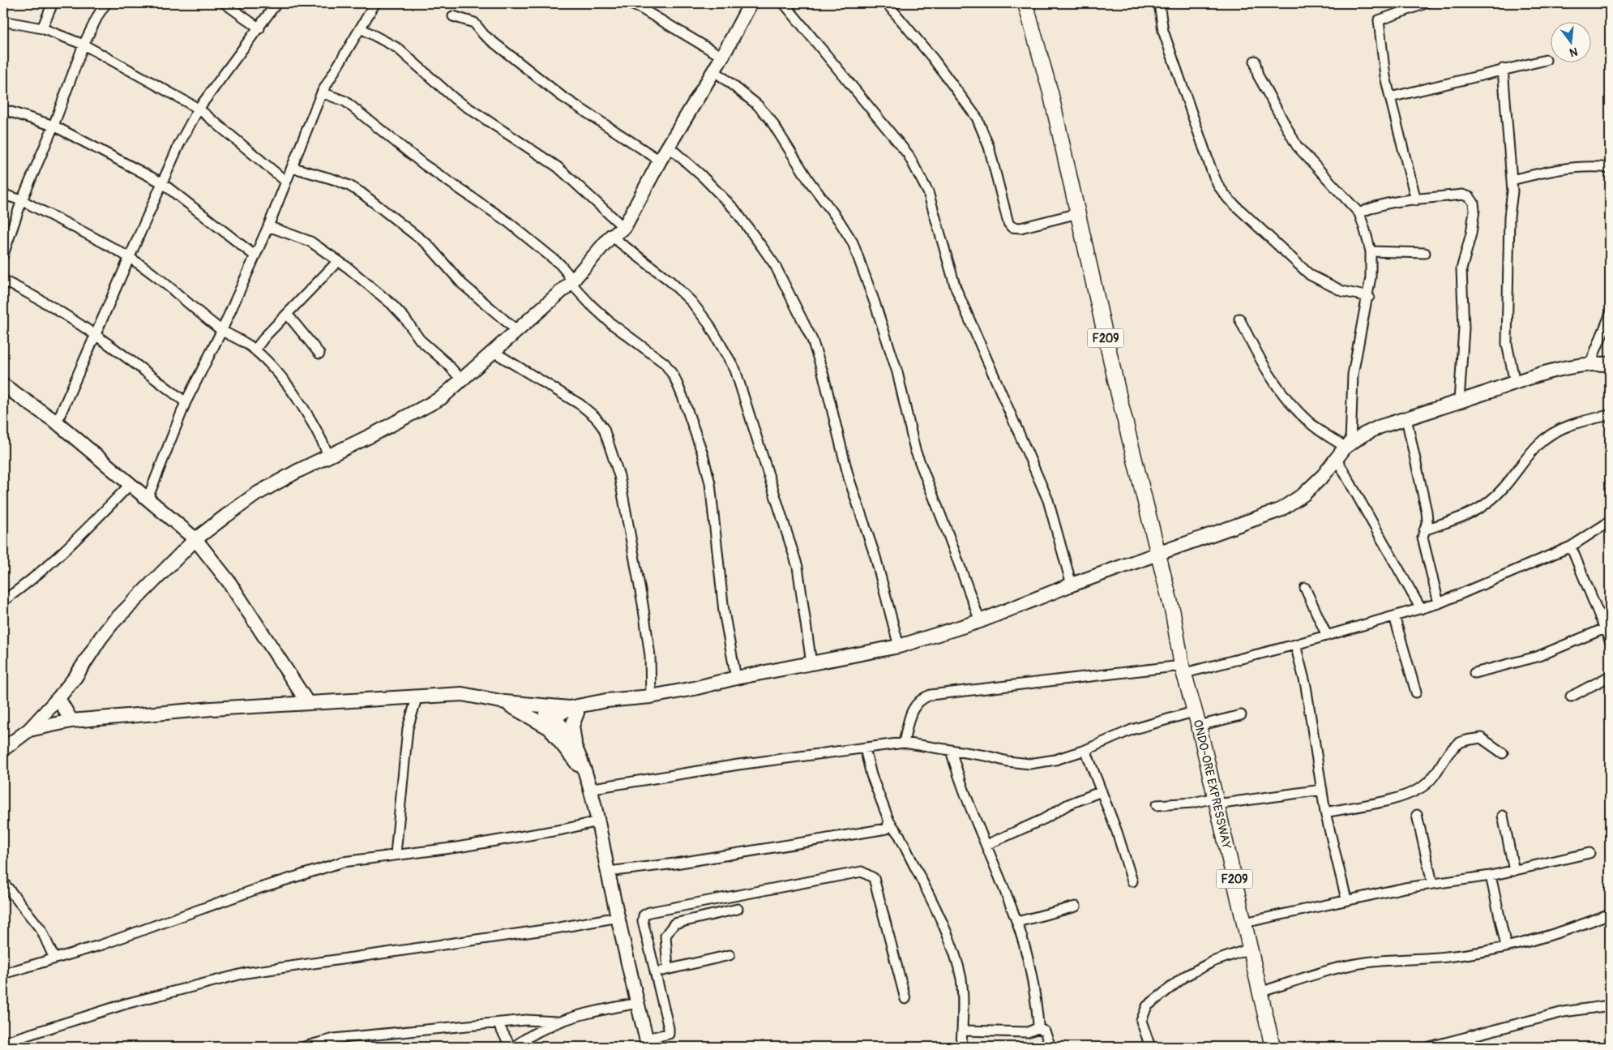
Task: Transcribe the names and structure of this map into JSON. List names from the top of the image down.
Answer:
{
  "streets": {
    "main road": ["F209", "ONDO-ORE EXPRESSWAY"]
  },
  "crossings": [
    ["F209", "ONDO-ORE EXPRESSWAY"]
  ],
  "north": "bottom"
}
